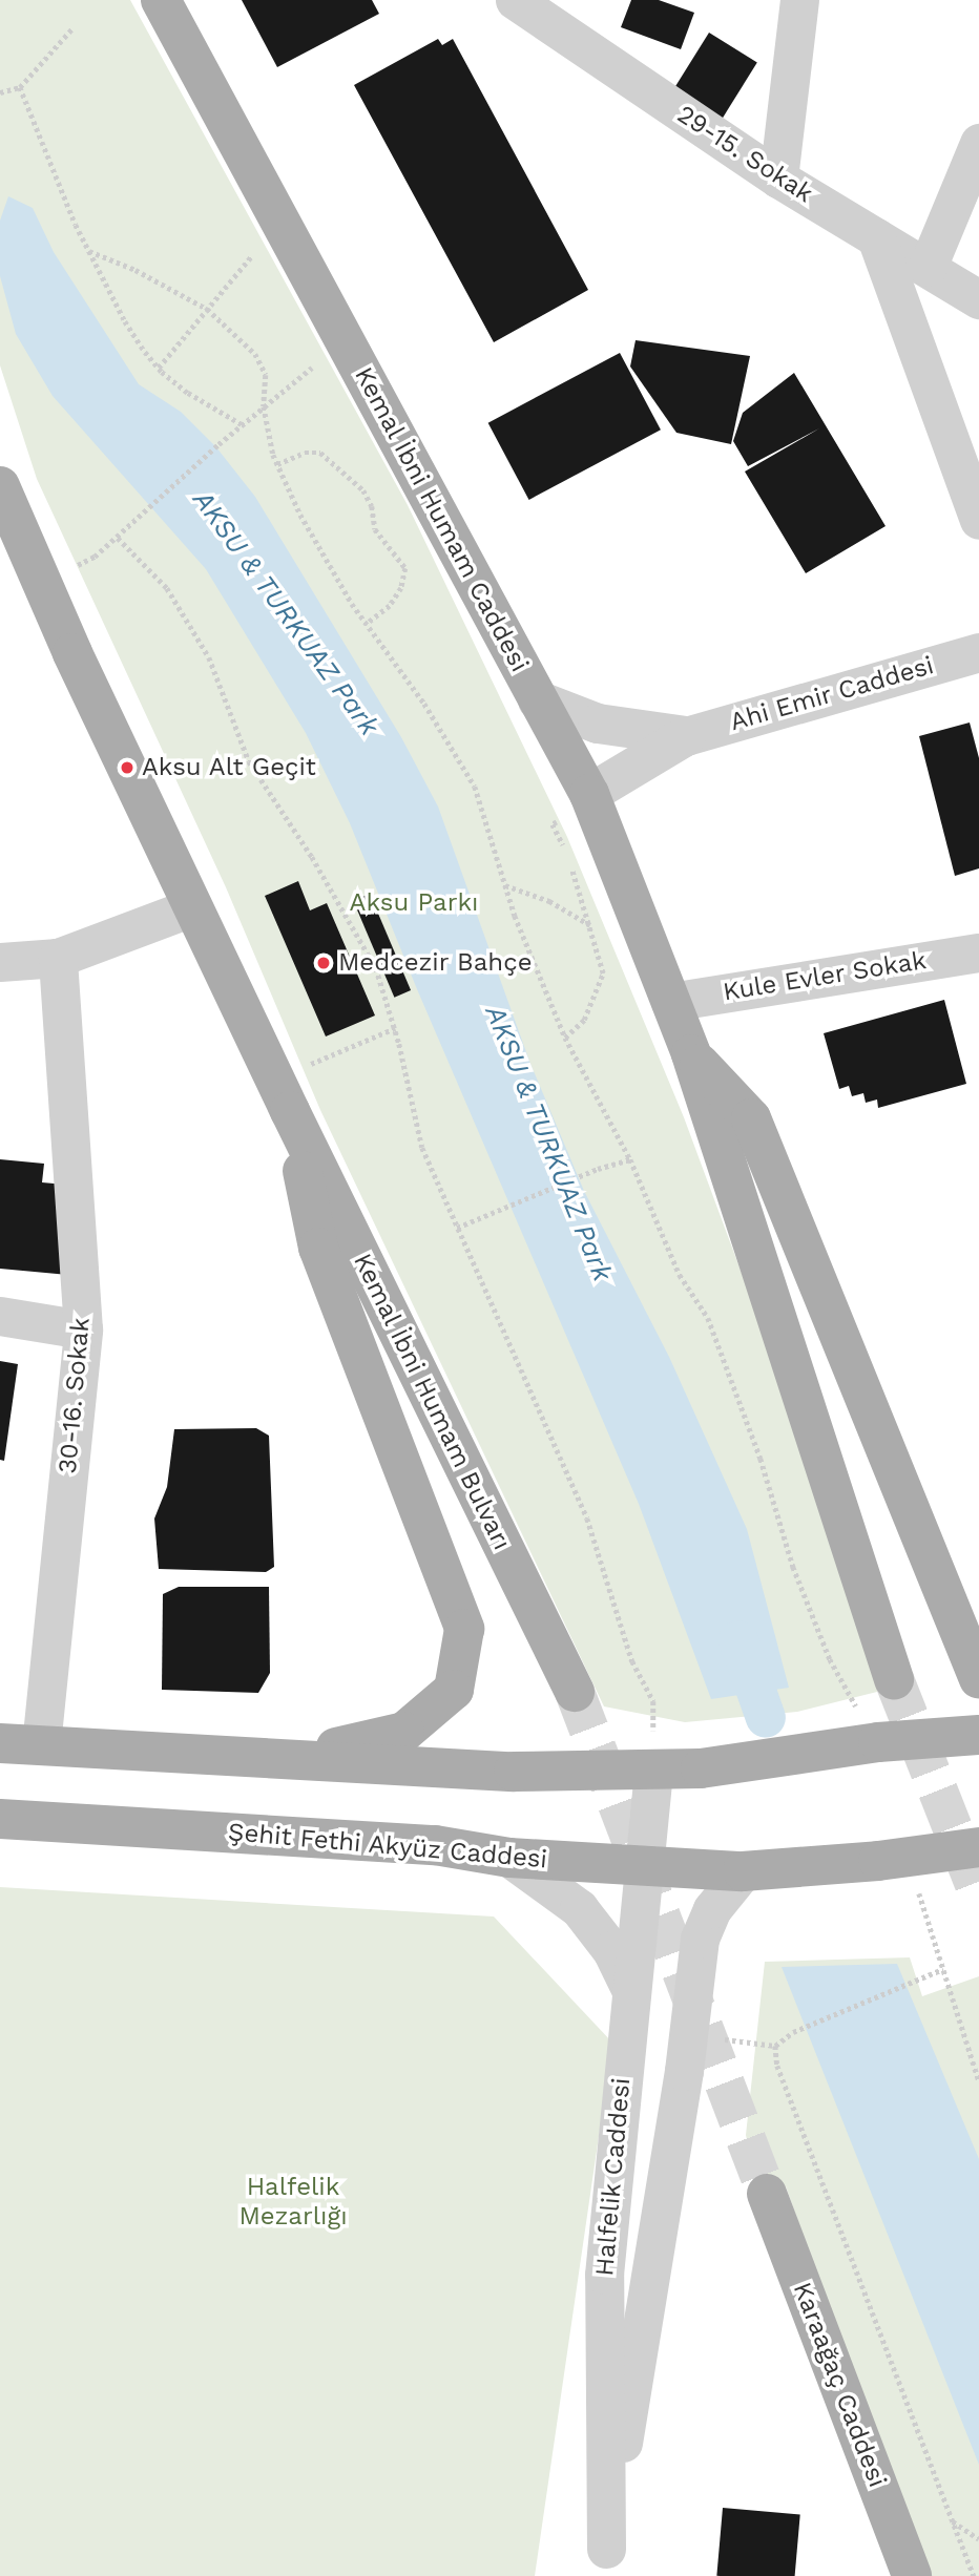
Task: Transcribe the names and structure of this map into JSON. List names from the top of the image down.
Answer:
{
  "streets": {
    "main road": [
      "Kemal İbni Humam Caddesi",
      "Kemal İbni Humam Bulvarı",
      "Şehit Fethi Akyüz Caddesi",
      "Karaağaç Caddesi"
    ],
    "street": [
      "29-15. Sokak",
      "Ahi Emir Caddesi",
      "Kule Evler Sokak",
      "30-16. Sokak",
      "Halfelik Caddesi"
    ]
  },
  "crossings": [
    ["Kemal İbni Humam Caddesi", "Ahi Emir Caddesi"],
    ["Kemal İbni Humam Caddesi", "Kule Evler Sokak"],
    ["Şehit Fethi Akyüz Caddesi", "Halfelik Caddesi"]
  ],
  "water": ["AKSU & TURKUAZ Park"],
  "parks": ["Aksu Parkı", "Halfelik Mezarlığı"],
  "places": ["Aksu Alt Geçit", "Medcezir Bahçe"]
}
